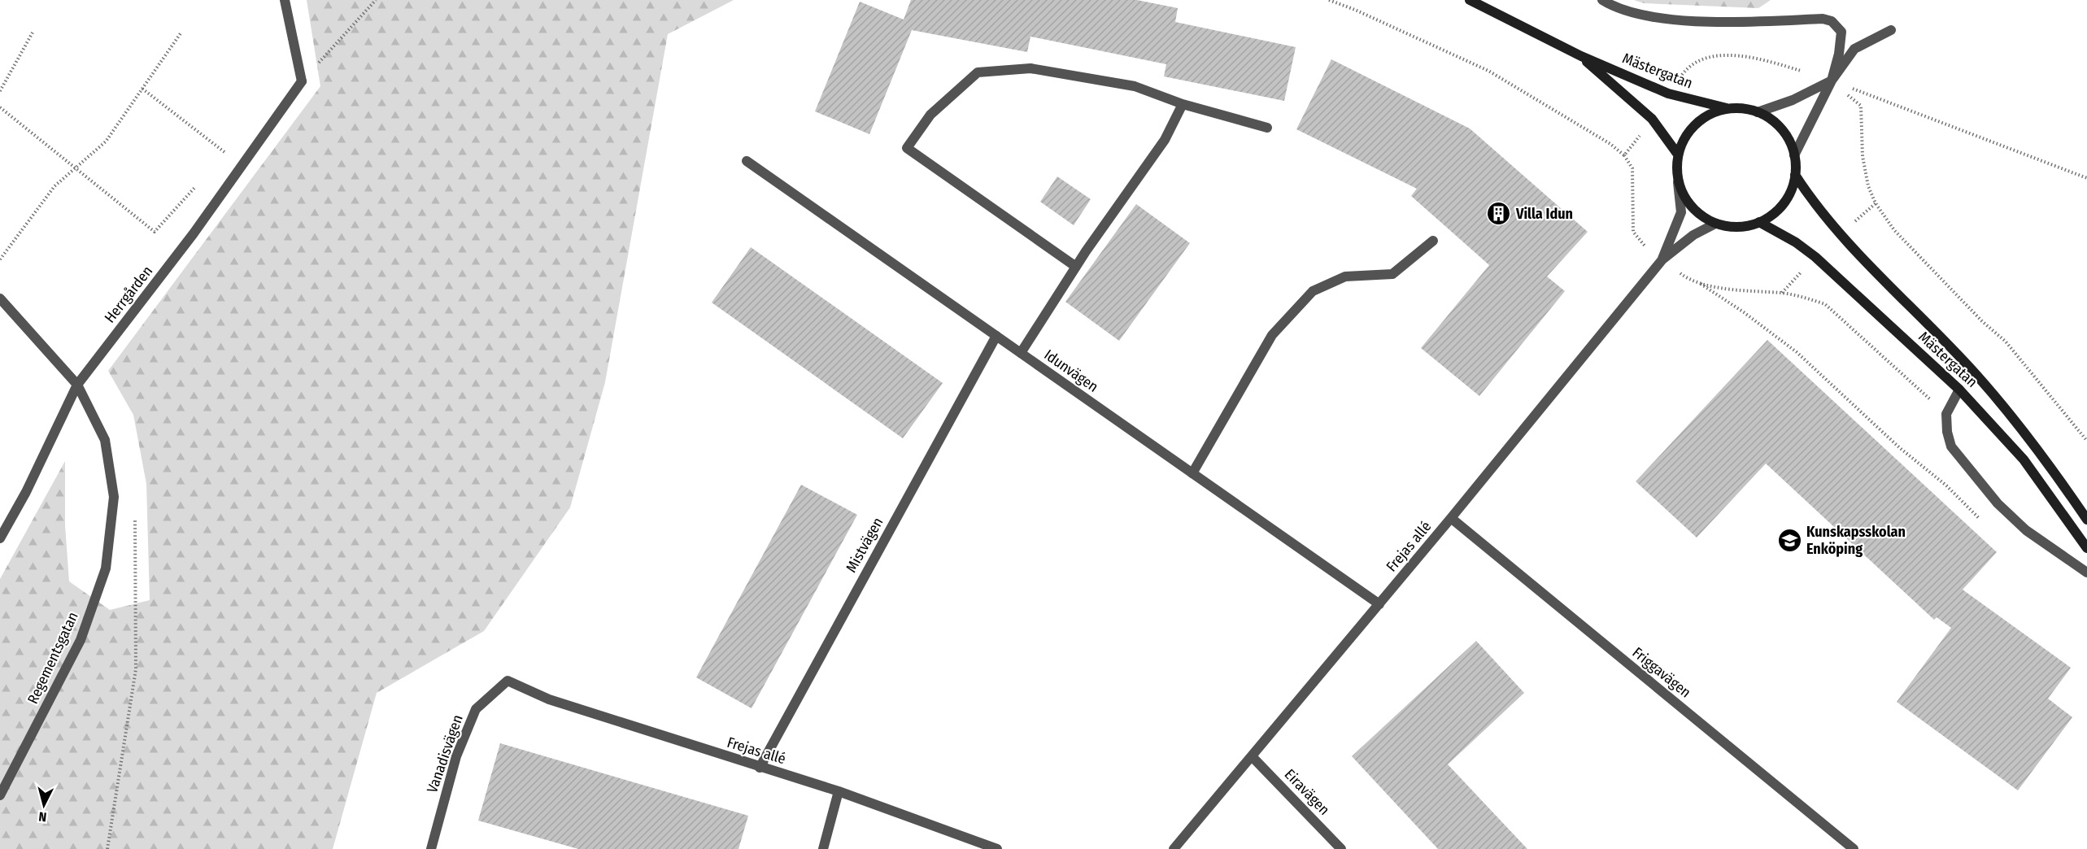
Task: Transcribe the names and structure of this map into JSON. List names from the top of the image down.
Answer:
{
  "streets": {
    "main road": ["Mästergatan"],
    "street": [
      "Herrgården",
      "Idunvägen",
      "Mistvägen",
      "Frejas allé",
      "Regementsgatan",
      "Friggavägen",
      "Vanadisvägen",
      "Eiravägen"
    ]
  },
  "crossings": [
    ["Mästergatan", "Frejas allé"],
    ["Herrgården", "Regementsgatan"],
    ["Idunvägen", "Mistvägen"],
    ["Idunvägen", "Frejas allé"],
    ["Mistvägen", "Frejas allé"],
    ["Frejas allé", "Friggavägen"],
    ["Frejas allé", "Vanadisvägen"],
    ["Frejas allé", "Eiravägen"]
  ],
  "places": {
    "building": ["Villa Idun"],
    "school or university": ["Kunskapsskolan Enköping"]
  },
  "north": "bottom"
}
